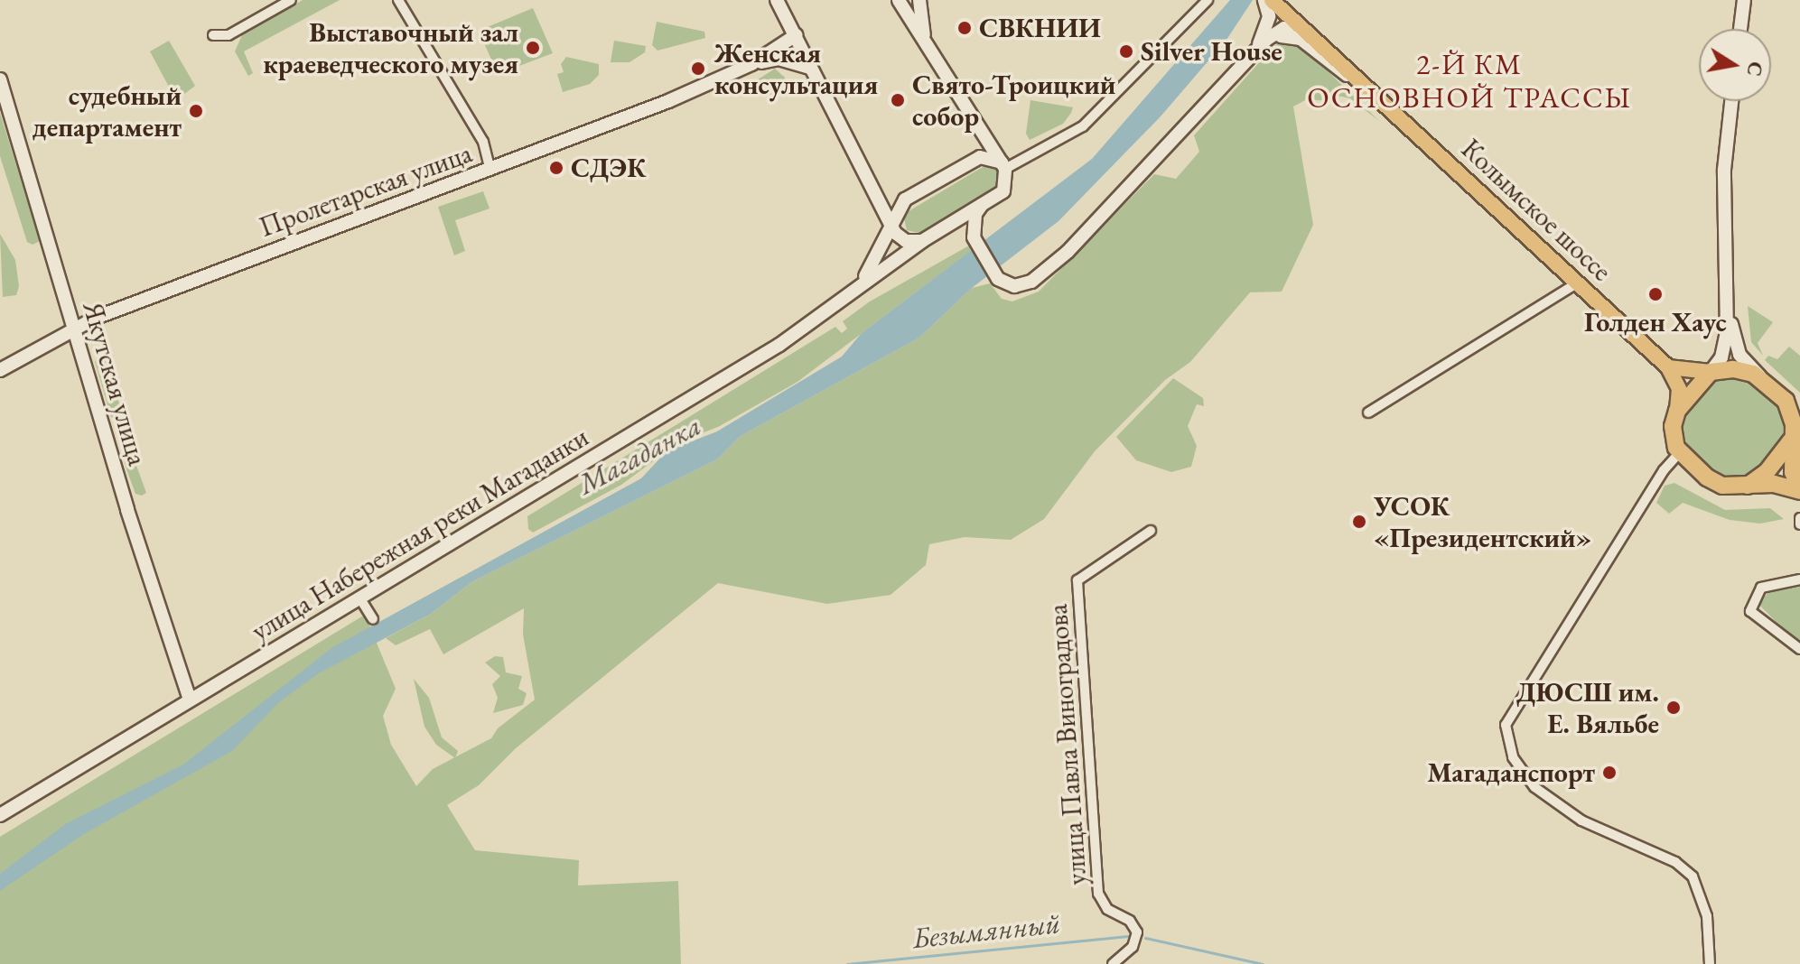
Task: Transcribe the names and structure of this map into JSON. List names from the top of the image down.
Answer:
{
  "streets": {
    "main road": ["Колымское шоссе"],
    "street": [
      "Пролетарская улица",
      "Якутская улица",
      "улица Набережная реки Магаданки",
      "улица Павла Виноградова"
    ]
  },
  "crossings": [
    ["Пролетарская улица", "Якутская улица"],
    ["Якутская улица", "улица Набережная реки Магаданки"]
  ],
  "districts": ["2-Й КМ ОСНОВНОЙ ТРАССЫ"],
  "water": ["Магаданка", "Безымянный"],
  "places": [
    "СВКНИИ",
    "Выставочный зал краеведческого музея",
    "Silver House",
    "Женская консультация",
    "Свято-Троицкий собор",
    "судебный департамент",
    "СДЭК",
    "Голден Хаус",
    "УСОК «Президентский»",
    "ДЮСШ им. Е. Вяльбе",
    "Магаданспорт"
  ],
  "north": "right"
}
